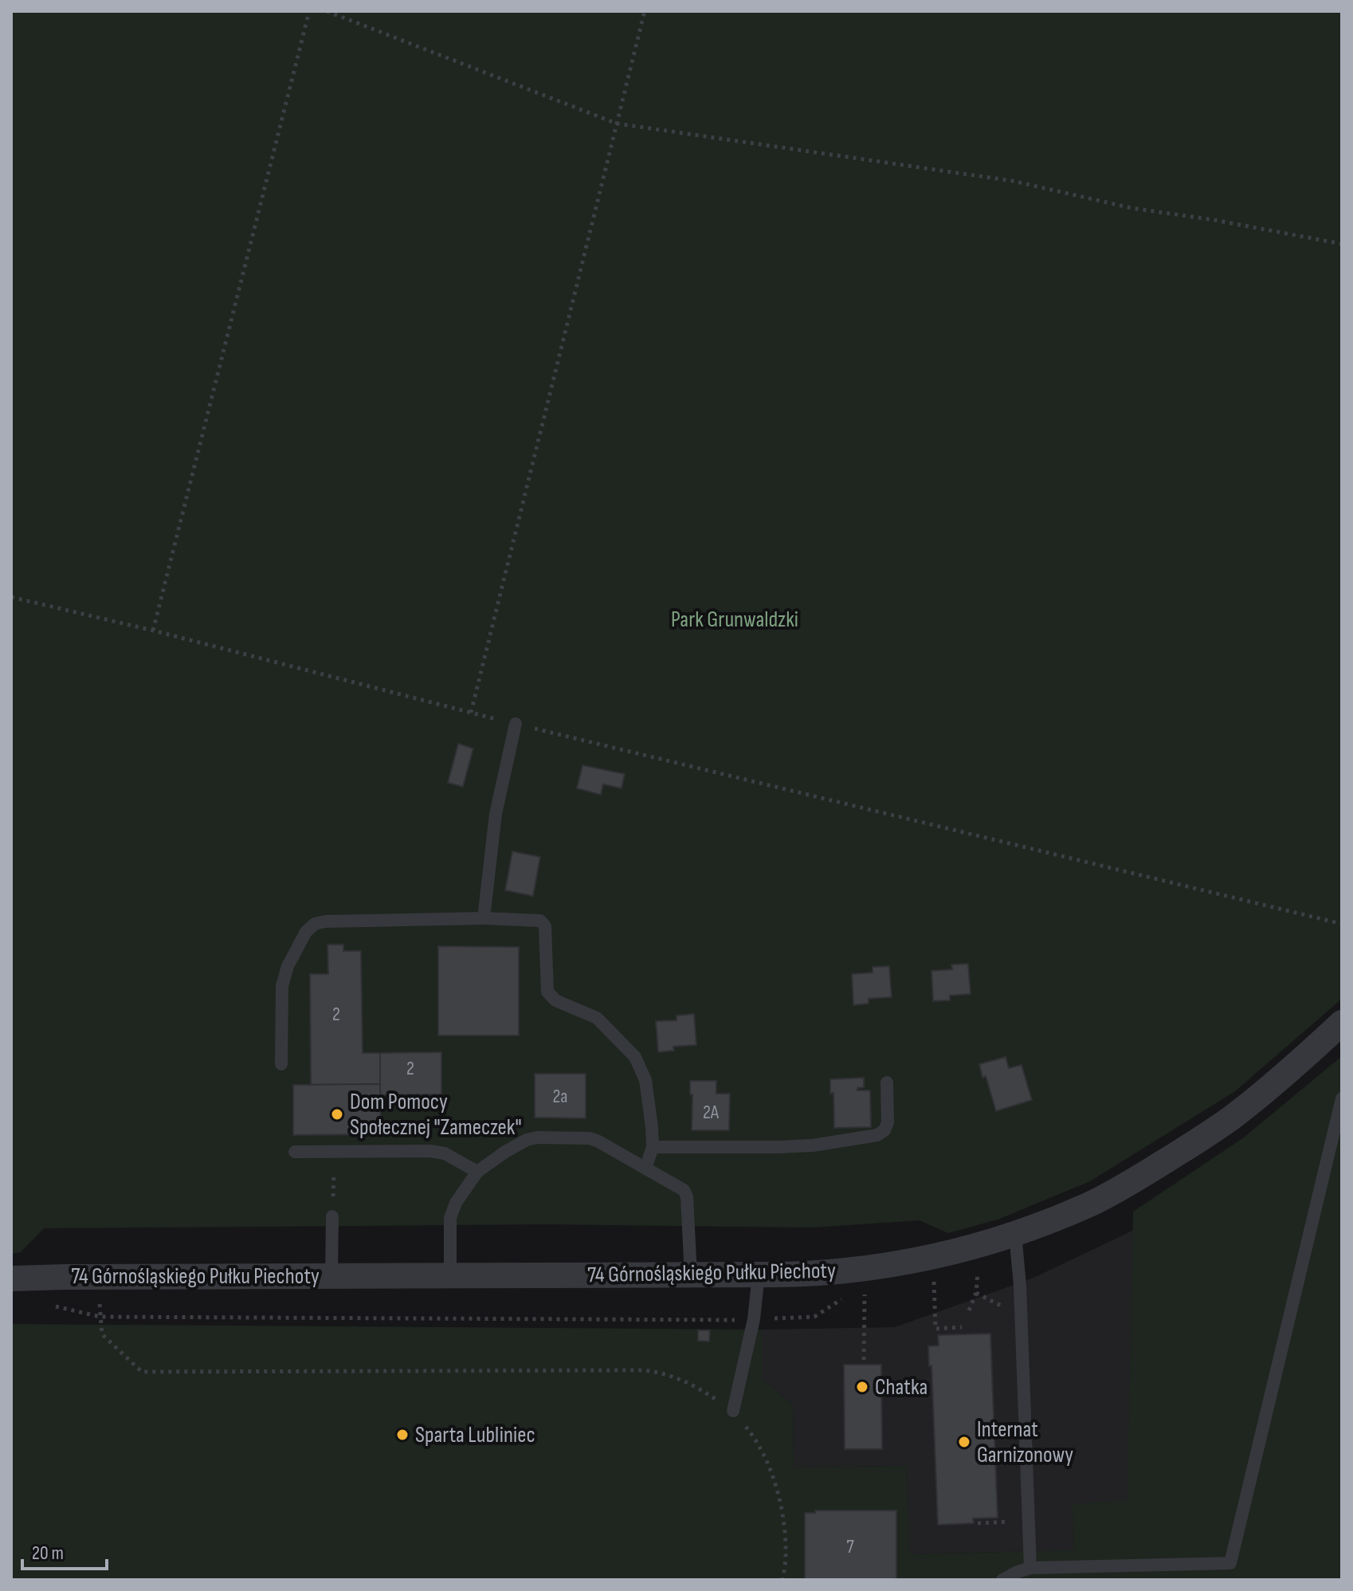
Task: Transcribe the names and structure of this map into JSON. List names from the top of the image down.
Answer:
{
  "streets": {
    "street": ["74 Górnośląskiego Pułku Piechoty"]
  },
  "parks": ["Park Grunwaldzki"],
  "places": [
    "Dom Pomocy Społecznej \"Zameczek\"",
    "Chatka",
    "Sparta Lubliniec",
    "Internat Garnizonowy"
  ],
  "house_numbers": [
    "2",
    "2",
    "2a",
    "2A",
    "7"
  ],
  "scale_bar": "20 m"
}
